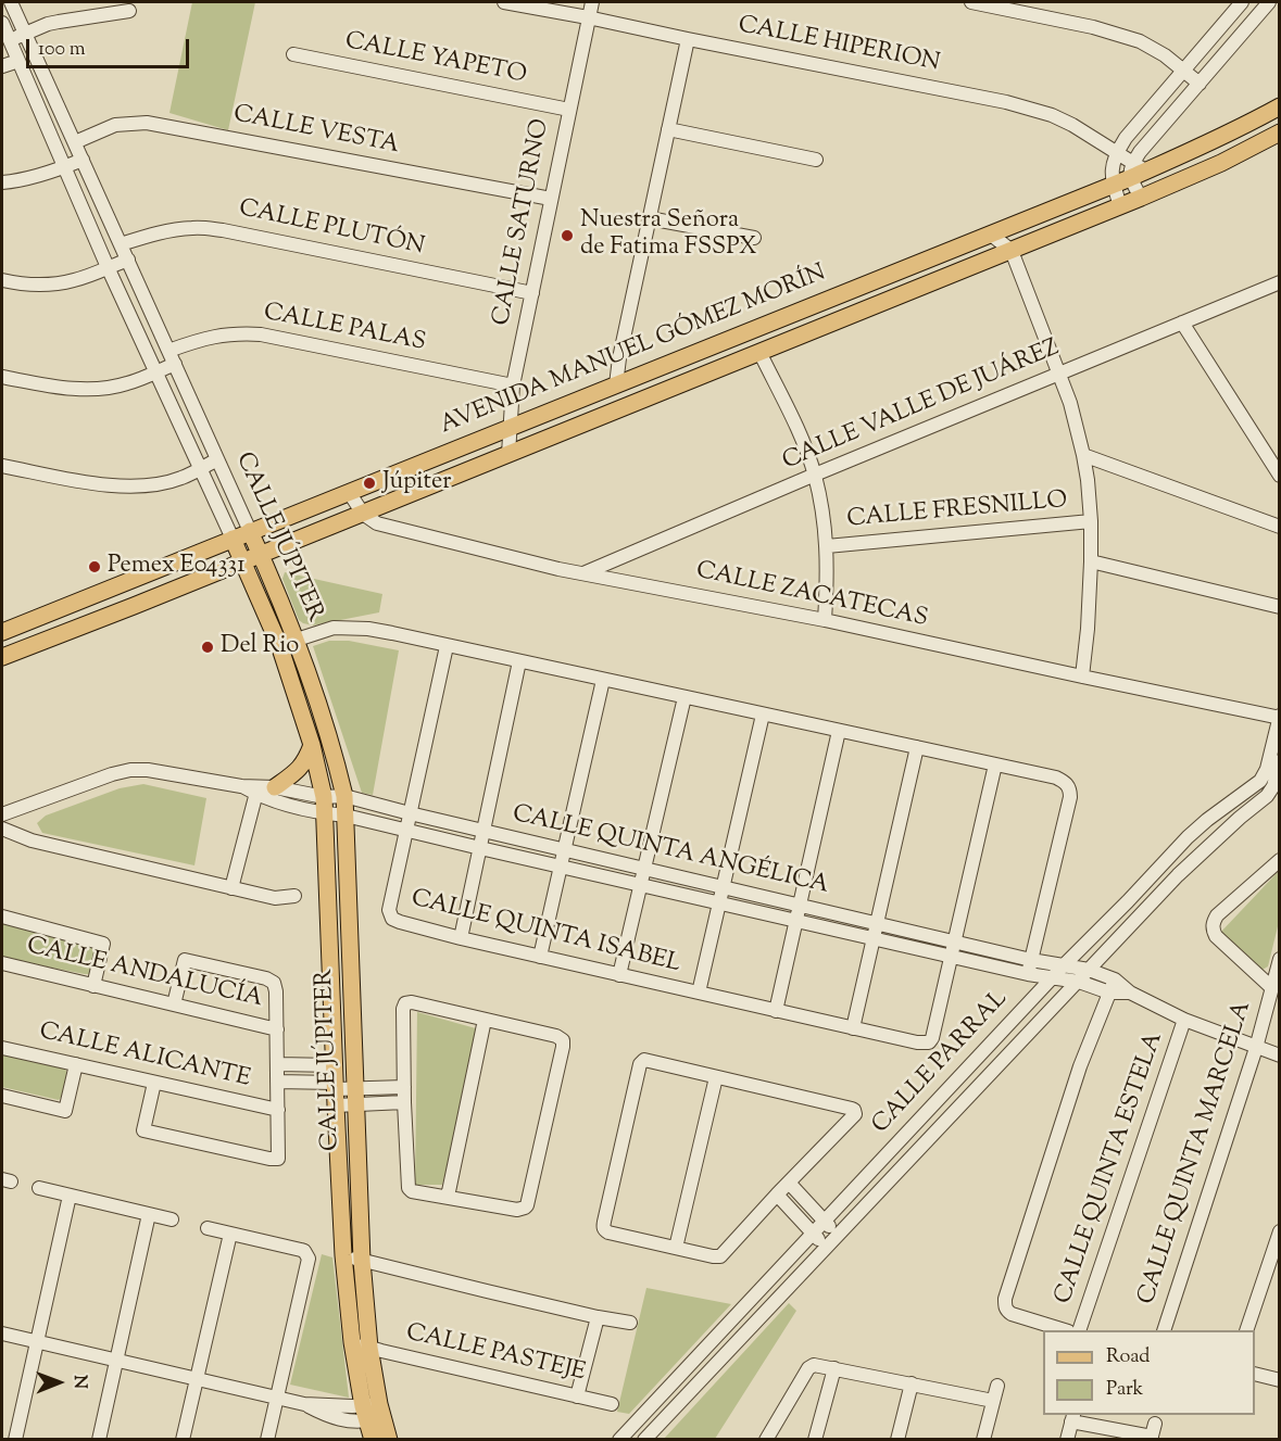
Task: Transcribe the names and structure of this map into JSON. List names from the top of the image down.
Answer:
{
  "streets": {
    "main road": ["AVENIDA MANUEL GÓMEZ MORÍN", "CALLE JÚPITER"],
    "street": [
      "CALLE HIPERION",
      "CALLE YAPETO",
      "CALLE VESTA",
      "CALLE SATURNO",
      "CALLE PLUTÓN",
      "CALLE PALAS",
      "CALLE VALLE DE JUÁREZ",
      "CALLE FRESNILLO",
      "CALLE ZACATECAS",
      "CALLE QUINTA ANGÉLICA",
      "CALLE QUINTA ISABEL",
      "CALLE ANDALUCÍA",
      "CALLE ALICANTE",
      "CALLE PARRAL",
      "CALLE QUINTA MARCELA",
      "CALLE QUINTA ESTELA",
      "CALLE PASTEJE"
    ]
  },
  "crossings": [
    ["CALLE HIPERION", "CALLE SATURNO"],
    ["CALLE HIPERION", "AVENIDA MANUEL GÓMEZ MORÍN"],
    ["CALLE YAPETO", "CALLE SATURNO"],
    ["CALLE VESTA", "CALLE SATURNO"],
    ["CALLE VESTA", "CALLE JÚPITER"],
    ["CALLE SATURNO", "CALLE PLUTÓN"],
    ["CALLE SATURNO", "CALLE PALAS"],
    ["CALLE SATURNO", "AVENIDA MANUEL GÓMEZ MORÍN"],
    ["CALLE PLUTÓN", "CALLE JÚPITER"],
    ["CALLE PALAS", "CALLE JÚPITER"],
    ["AVENIDA MANUEL GÓMEZ MORÍN", "CALLE JÚPITER"],
    ["AVENIDA MANUEL GÓMEZ MORÍN", "CALLE ZACATECAS"],
    ["CALLE VALLE DE JUÁREZ", "CALLE ZACATECAS"],
    ["CALLE JÚPITER", "CALLE QUINTA ANGÉLICA"],
    ["CALLE JÚPITER", "CALLE PASTEJE"],
    ["CALLE ZACATECAS", "CALLE PARRAL"],
    ["CALLE QUINTA ANGÉLICA", "CALLE QUINTA ISABEL"],
    ["CALLE QUINTA ANGÉLICA", "CALLE PARRAL"]
  ],
  "places": [
    "Nuestra Señora de Fatima FSSPX",
    "Júpiter",
    "Pemex E04331",
    "Del Rio"
  ],
  "legend": ["Road", "Park"],
  "scale_bar": "100 m",
  "north": "right"
}
